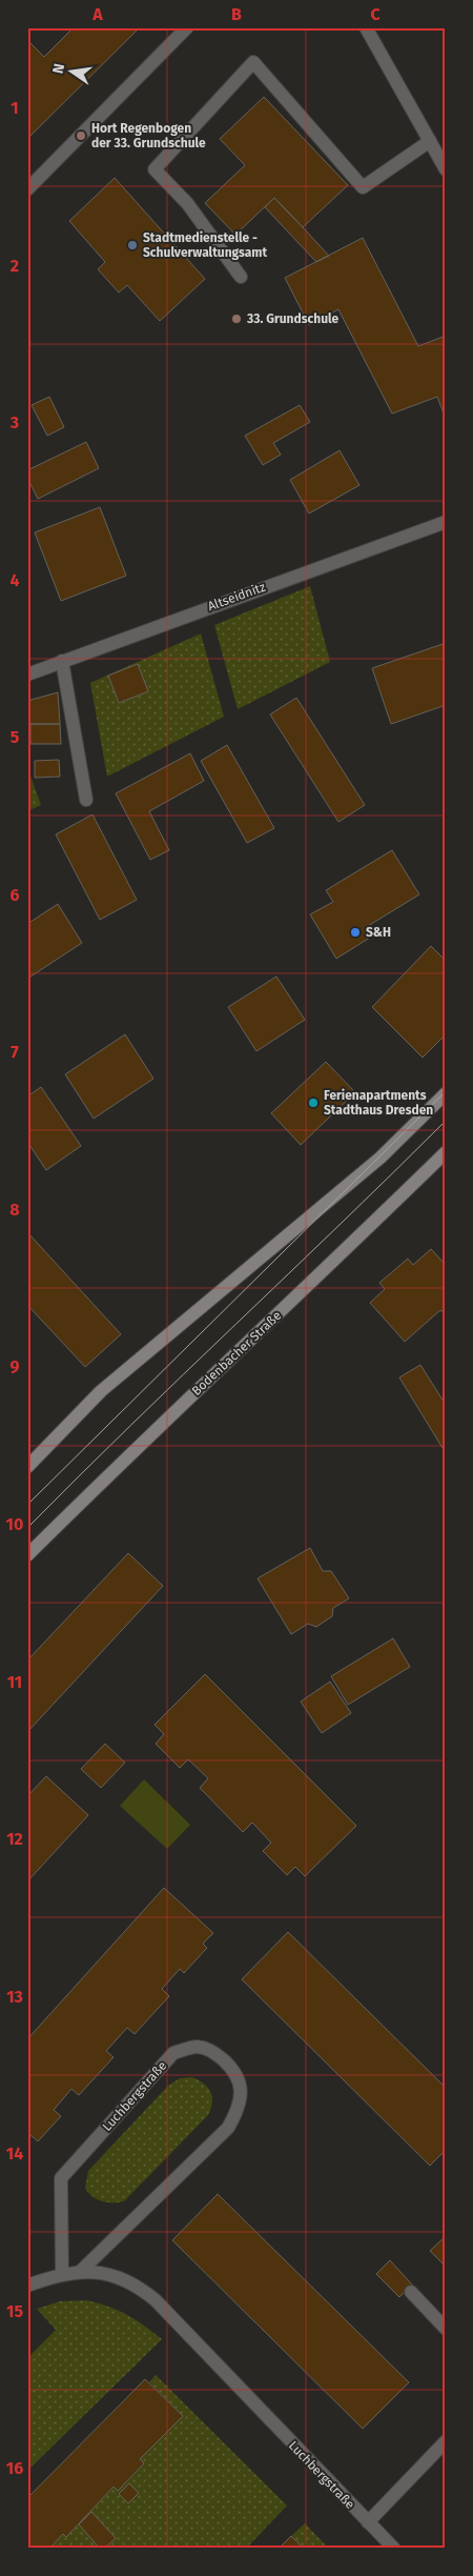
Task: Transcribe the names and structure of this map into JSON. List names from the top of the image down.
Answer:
{
  "streets": {
    "street": ["Altseidnitz", "Bodenbacher Straße", "Luchbergstraße"]
  },
  "places": [
    "Hort Regenbogen der 33. Grundschule",
    "Stadtmedienstelle - Schulverwaltungsamt",
    "33. Grundschule",
    "S&H",
    "Ferienapartments Stadthaus Dresden"
  ],
  "north": "left",
  "grid": {
    "columns": ["A", "B", "C"],
    "rows": [
      "1",
      "2",
      "3",
      "4",
      "5",
      "6",
      "7",
      "8",
      "9",
      "10",
      "11",
      "12",
      "13",
      "14",
      "15",
      "16"
    ]
  }
}
